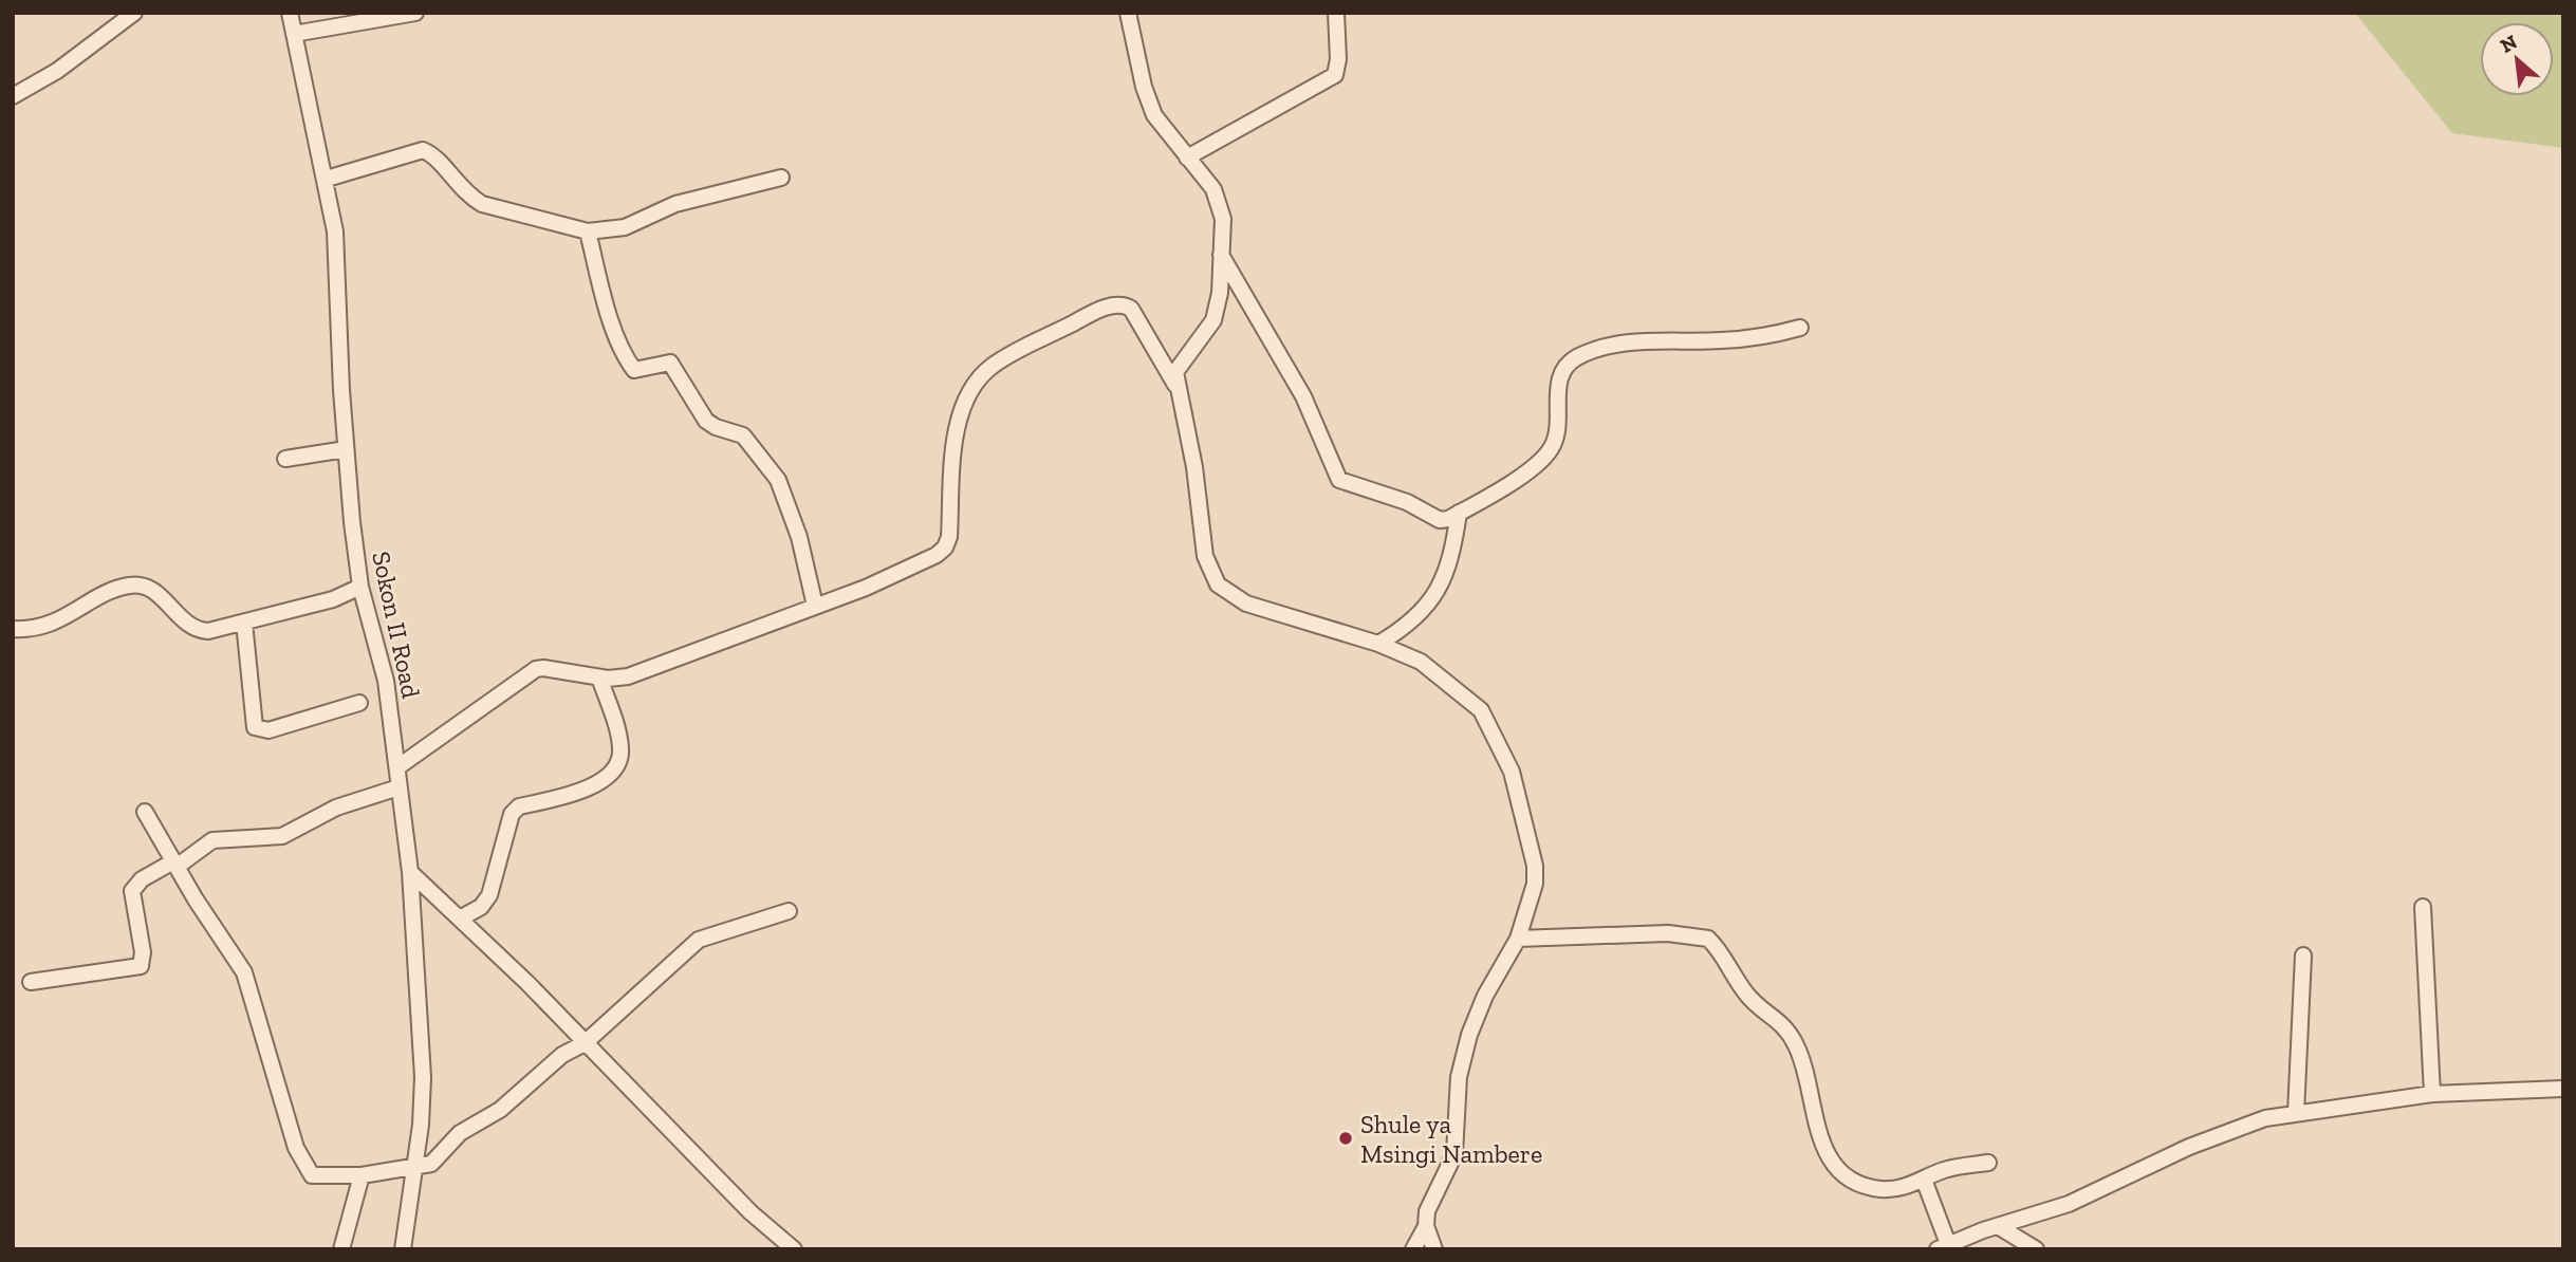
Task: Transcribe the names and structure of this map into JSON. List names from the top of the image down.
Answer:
{
  "streets": {
    "street": ["Sokon II Road"]
  },
  "places": ["Shule ya Msingi Nambere"],
  "north": "top left"
}
